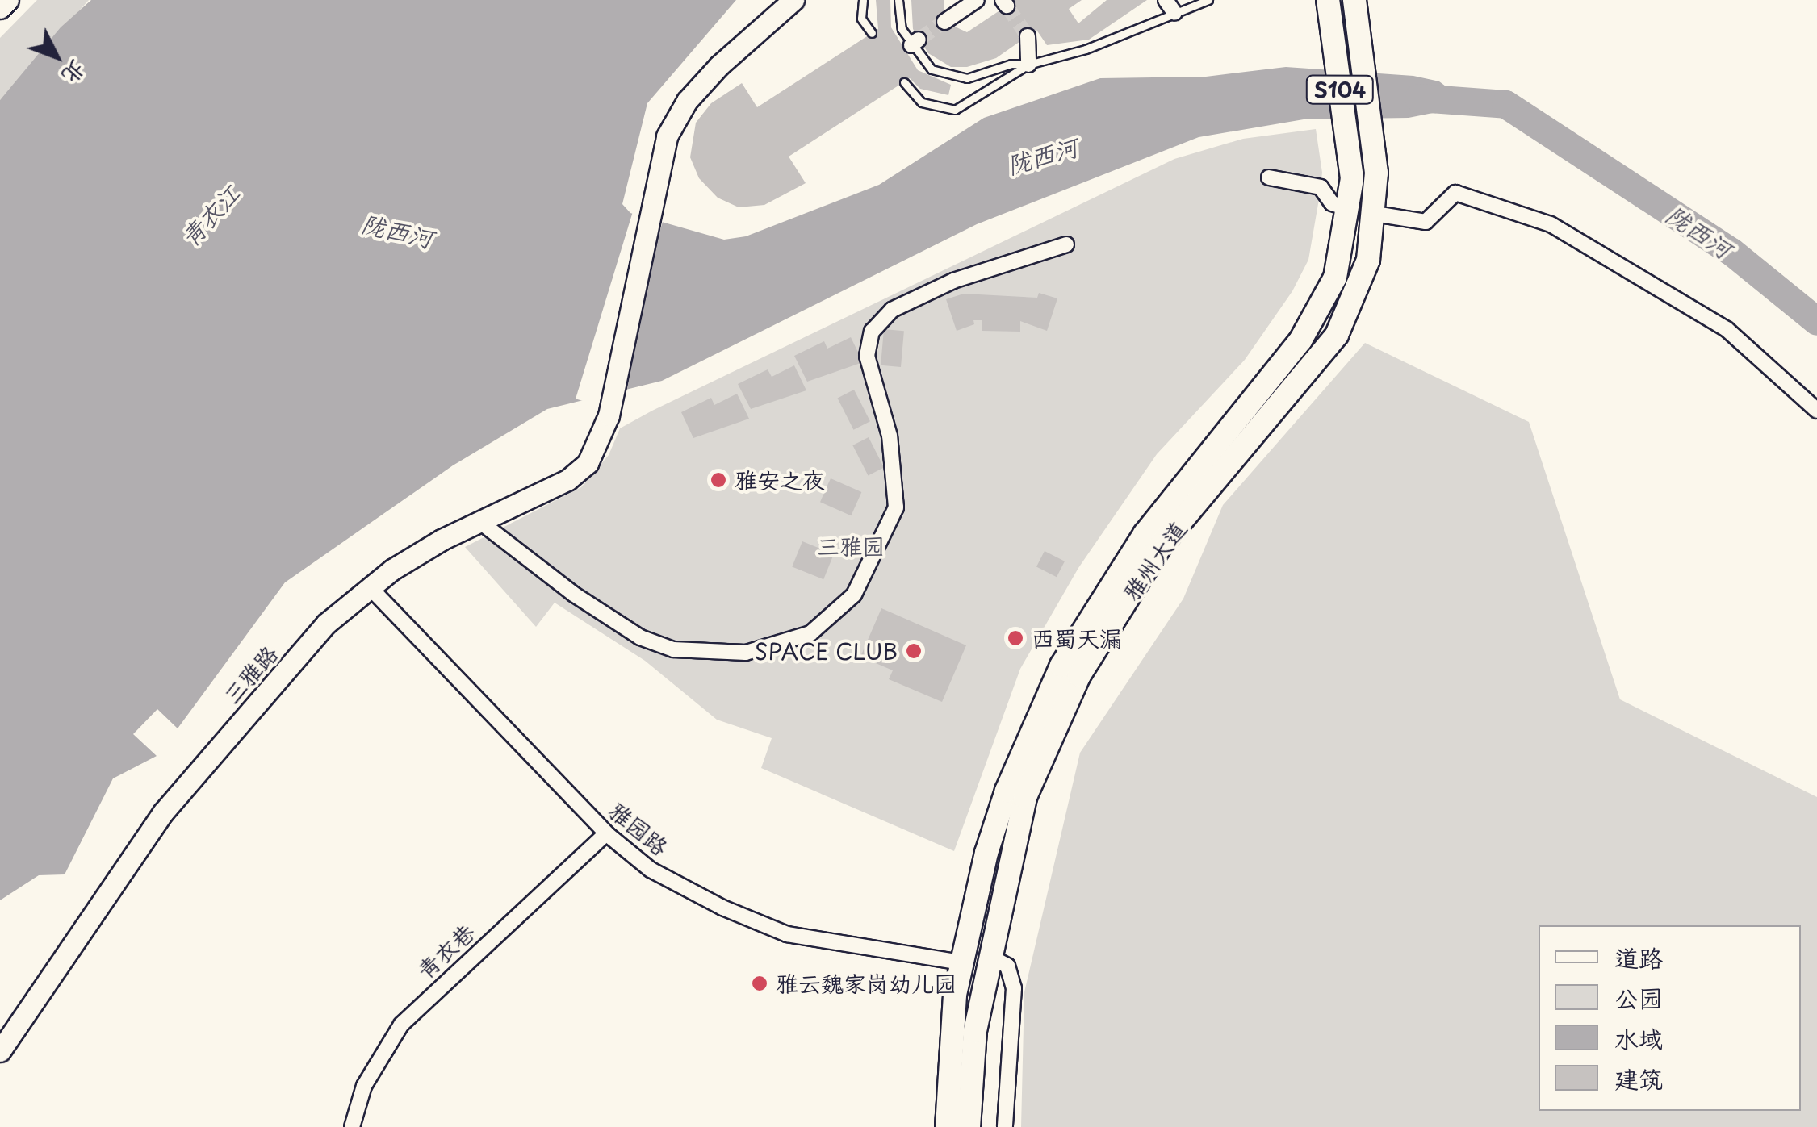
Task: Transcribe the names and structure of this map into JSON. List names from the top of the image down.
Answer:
{
  "streets": {
    "main road": ["S104", "雅州大道"],
    "street": ["三雅路", "雅园路", "青衣巷"]
  },
  "crossings": [
    ["雅州大道", "雅园路"],
    ["三雅路", "雅园路"],
    ["雅园路", "青衣巷"]
  ],
  "water": ["陇西河", "青衣江"],
  "parks": ["三雅园"],
  "places": [
    "雅安之夜",
    "西蜀天漏",
    "SPACE CLUB",
    "雅云魏家岗幼儿园"
  ],
  "legend": [
    "道路",
    "公园",
    "水域",
    "建筑"
  ],
  "north": "bottom right"
}
